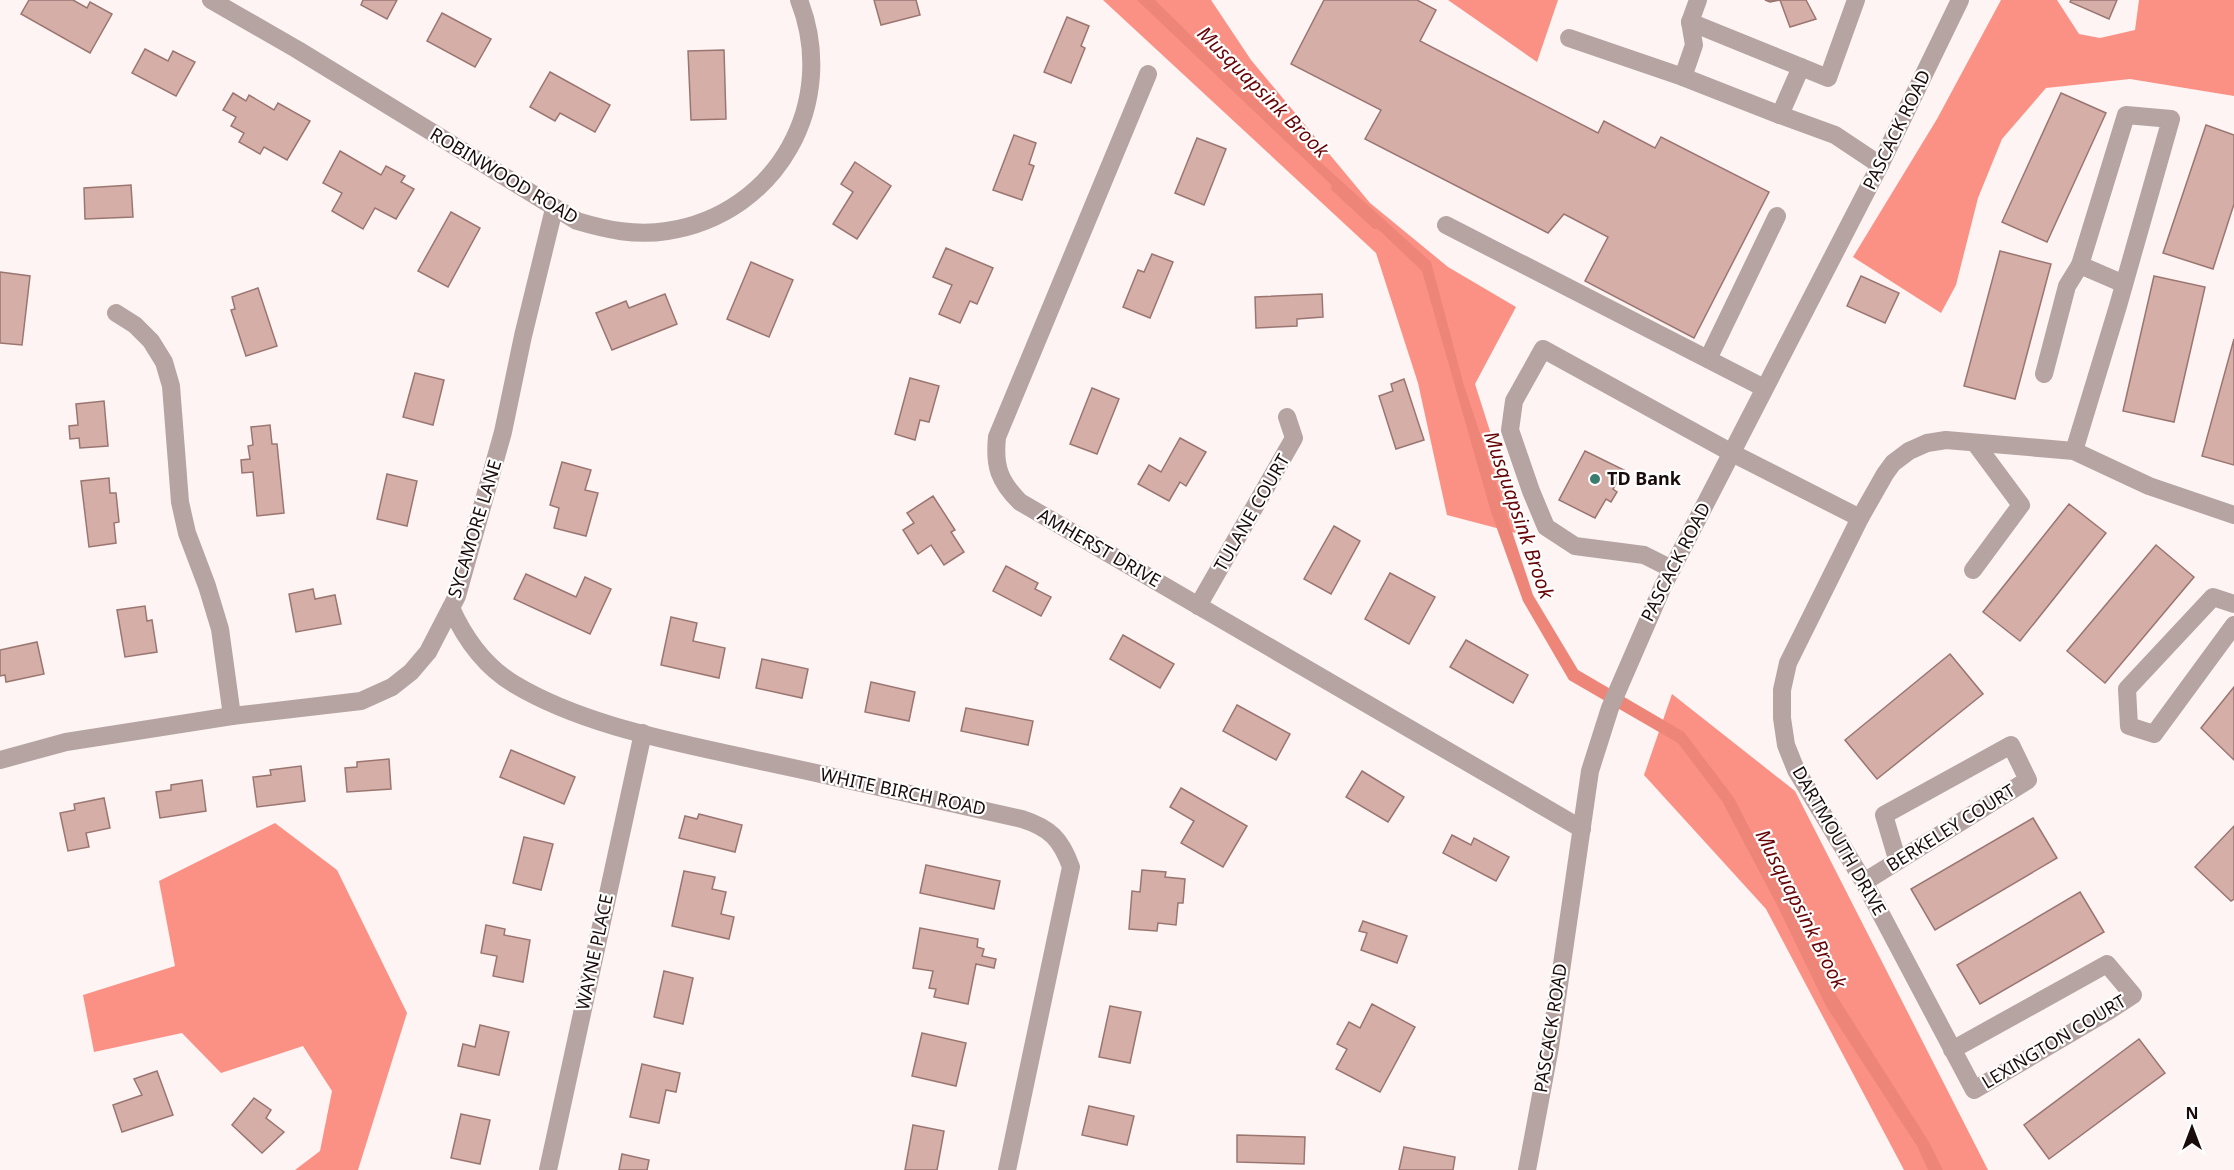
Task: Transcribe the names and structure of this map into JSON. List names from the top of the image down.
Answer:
{
  "streets": {
    "street": [
      "PASCACK ROAD",
      "ROBINWOOD ROAD",
      "TULANE COURT",
      "SYCAMORE LANE",
      "AMHERST DRIVE",
      "WHITE BIRCH ROAD",
      "BERKELEY COURT",
      "DARTMOUTH DRIVE",
      "WAYNE PLACE",
      "LEXINGTON COURT"
    ]
  },
  "crossings": [
    ["PASCACK ROAD", "AMHERST DRIVE"],
    ["ROBINWOOD ROAD", "SYCAMORE LANE"],
    ["TULANE COURT", "AMHERST DRIVE"],
    ["SYCAMORE LANE", "WHITE BIRCH ROAD"],
    ["WHITE BIRCH ROAD", "WAYNE PLACE"],
    ["BERKELEY COURT", "DARTMOUTH DRIVE"],
    ["DARTMOUTH DRIVE", "LEXINGTON COURT"]
  ],
  "water": ["Musquapsink Brook"],
  "places": ["TD Bank"],
  "north": "top"
}
